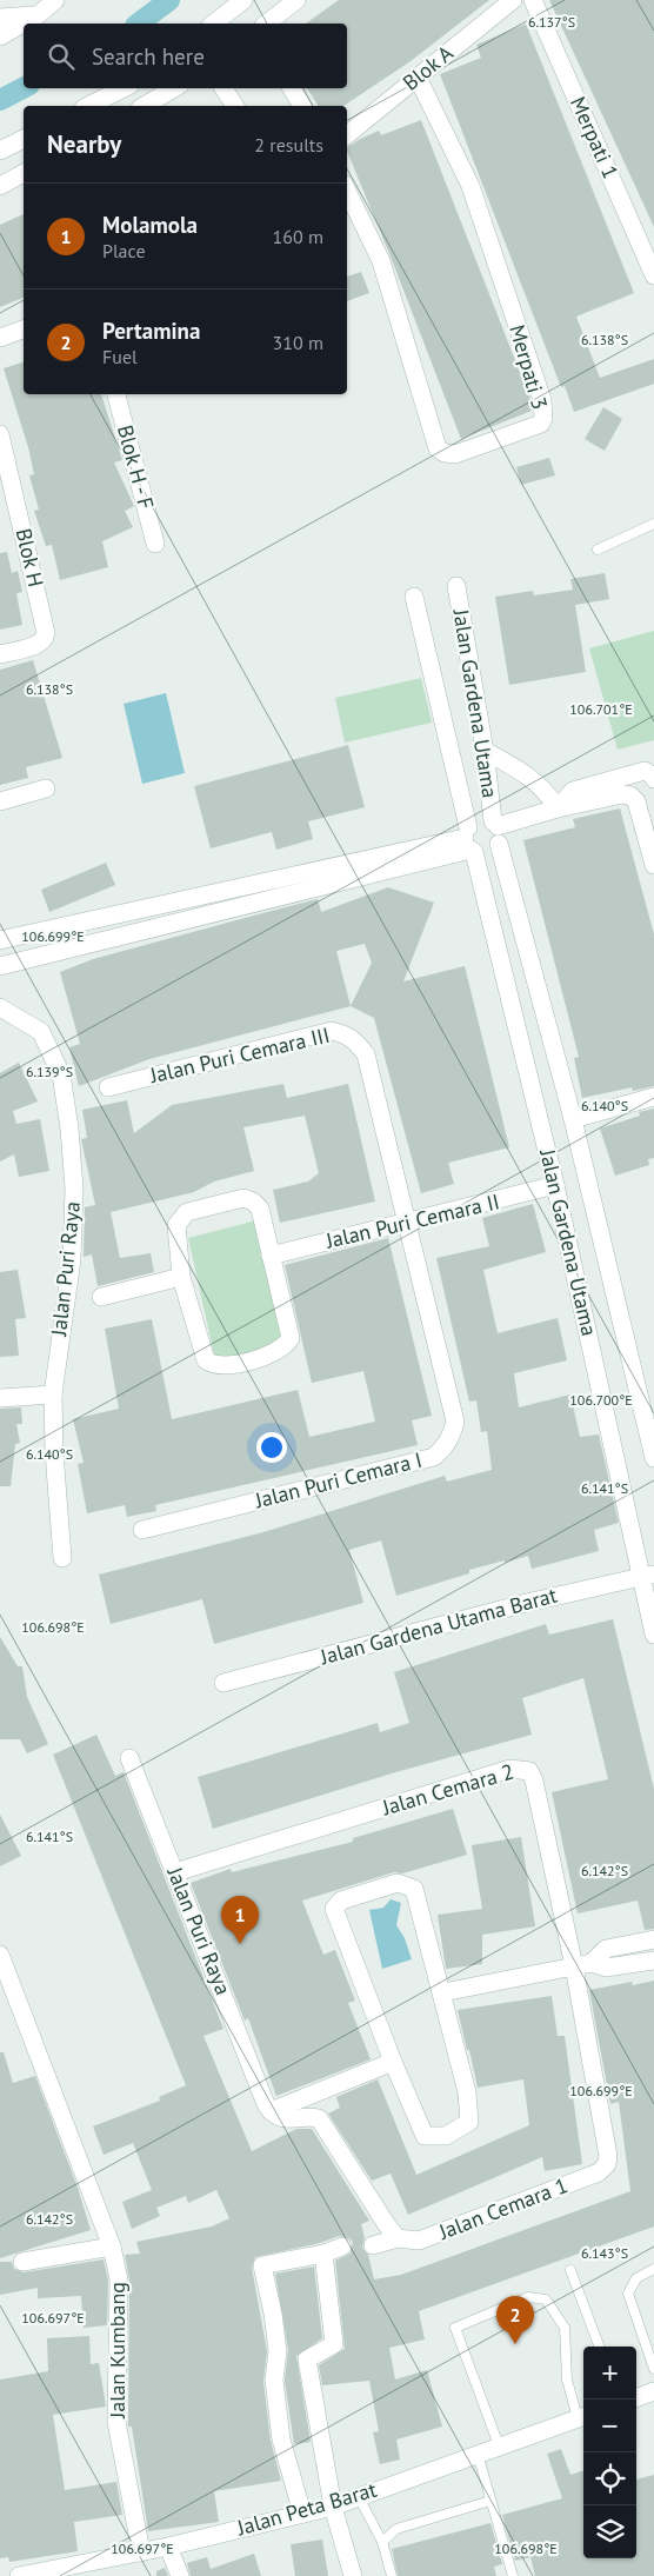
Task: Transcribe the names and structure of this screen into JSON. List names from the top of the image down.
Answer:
{
  "streets": {
    "street": [
      "Blok A",
      "Merpati 1",
      "Merpati 3",
      "Blok H - F",
      "Blok H",
      "Jalan Gardena Utama",
      "Jalan Puri Cemara III",
      "Jalan Puri Cemara II",
      "Jalan Puri Raya",
      "Jalan Puri Cemara I",
      "Jalan Gardena Utama Barat",
      "Jalan Cemara 2",
      "Jalan Cemara 1",
      "Jalan Kumbang",
      "Jalan Peta Barat"
    ]
  },
  "crossings": [
    ["Blok A", "Merpati 3"],
    ["Jalan Gardena Utama", "Jalan Puri Cemara II"],
    ["Jalan Gardena Utama", "Jalan Gardena Utama Barat"],
    ["Jalan Puri Cemara III", "Jalan Puri Cemara II"],
    ["Jalan Puri Cemara III", "Jalan Puri Cemara I"],
    ["Jalan Puri Cemara II", "Jalan Puri Cemara I"],
    ["Jalan Puri Raya", "Jalan Cemara 2"],
    ["Jalan Cemara 2", "Jalan Cemara 1"],
    ["Jalan Kumbang", "Jalan Peta Barat"]
  ],
  "page": {
    "search": "Search here",
    "heading": ["Nearby", "2 results"],
    "list": [
      {
        "mark": "1",
        "name": "Molamola",
        "note": "Place",
        "value": "160 m"
      },
      {
        "mark": "2",
        "name": "Pertamina",
        "note": "Fuel",
        "value": "310 m"
      }
    ],
    "pins": ["1", "2"],
    "map_buttons": ["+", "−"]
  },
  "coordinates": [
    "6.137°S",
    "6.138°S",
    "106.701°E",
    "106.699°E",
    "6.139°S",
    "6.140°S",
    "106.700°E",
    "6.141°S",
    "106.698°E",
    "6.142°S",
    "6.143°S",
    "106.697°E"
  ]
}
